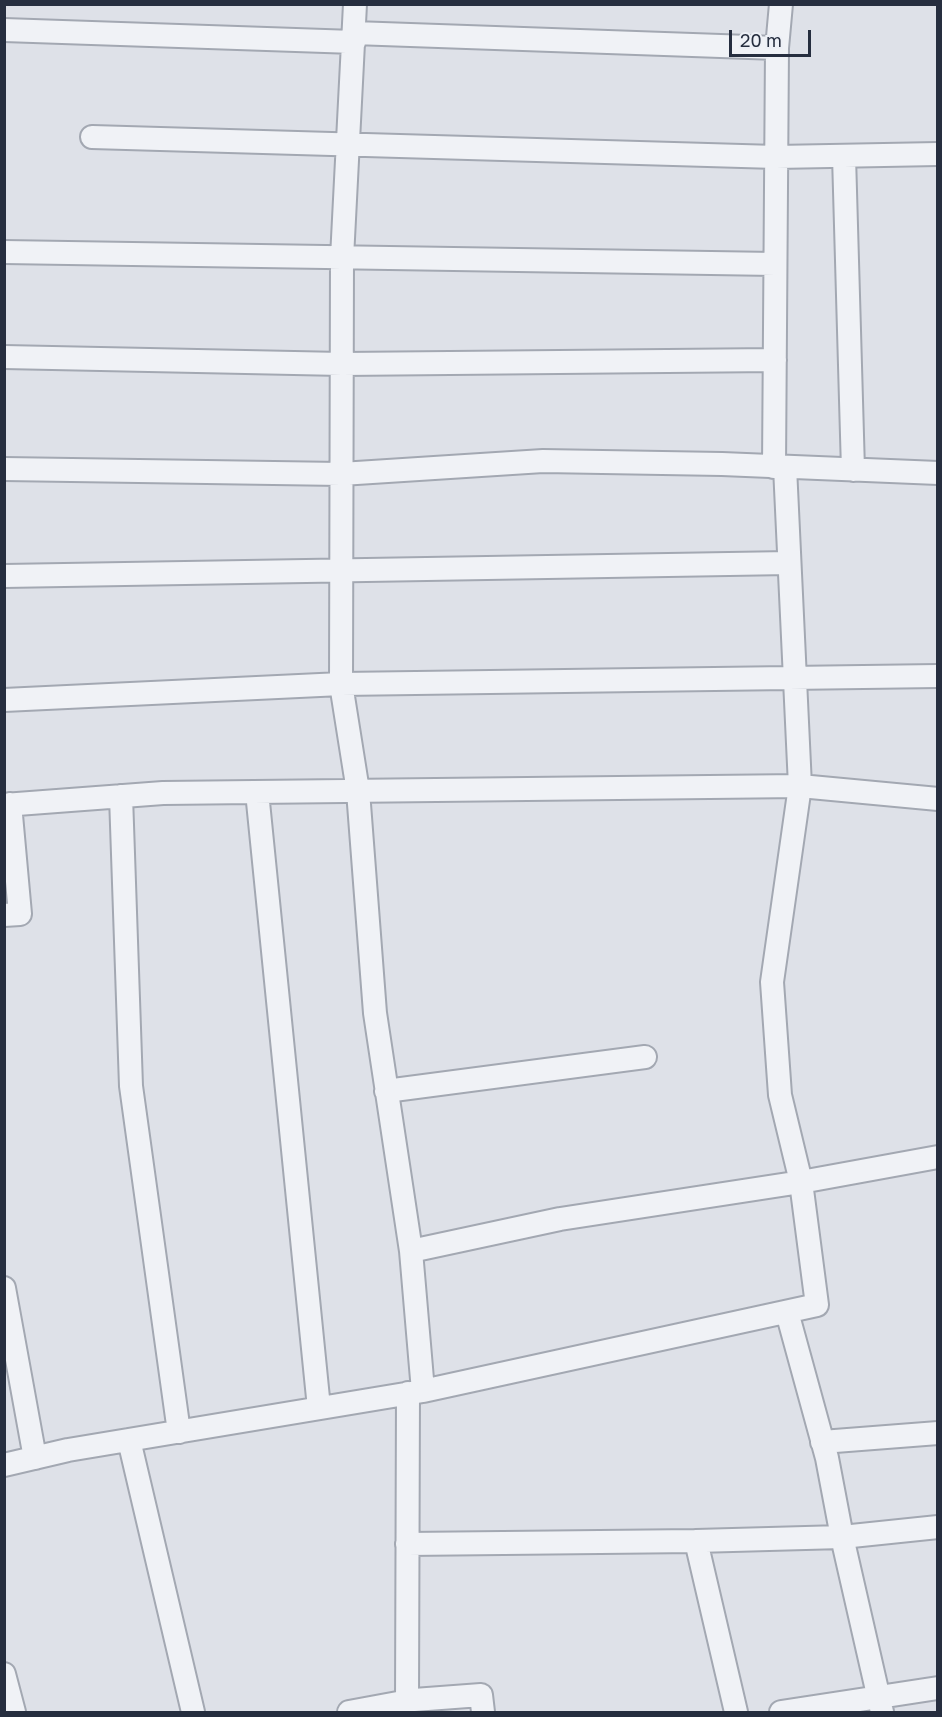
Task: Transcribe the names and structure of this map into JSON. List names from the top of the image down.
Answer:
{
  "scale_bar": "20 m"
}
